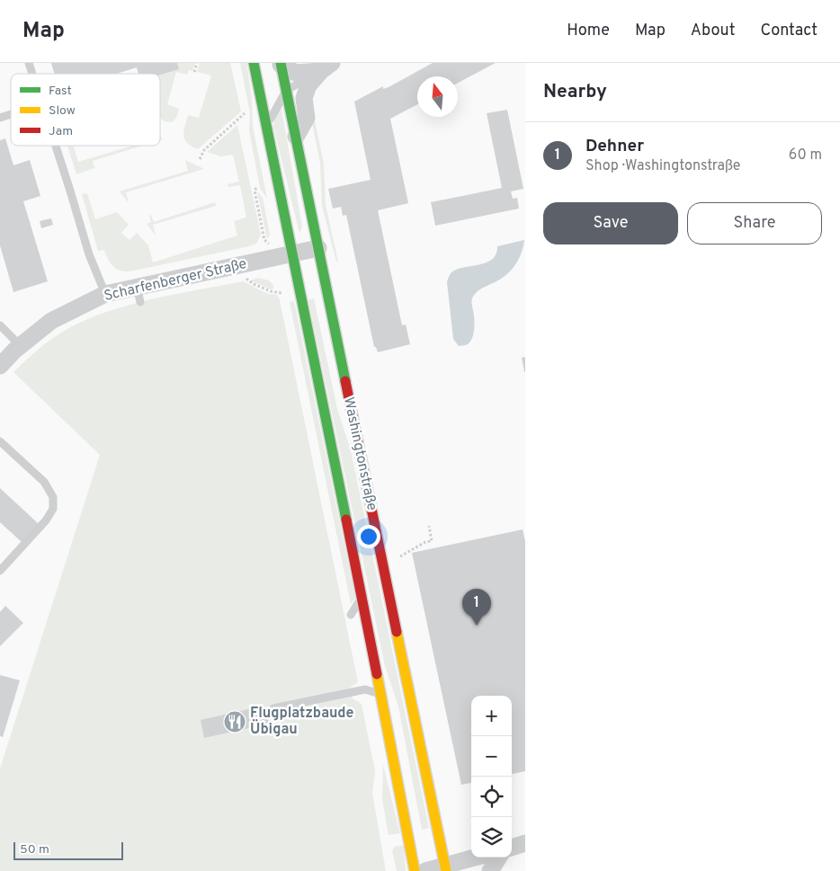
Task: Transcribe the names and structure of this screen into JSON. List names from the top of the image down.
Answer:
{
  "streets": {
    "main road": ["Washingtonstraße"],
    "street": ["Scharfenberger Straße"]
  },
  "crossings": [
    ["Scharfenberger Straße", "Washingtonstraße"]
  ],
  "places": {
    "restaurant": ["Flugplatzbaude Übigau"]
  },
  "legend": ["Fast", "Slow", "Jam"],
  "scale_bar": "50 m",
  "north": "top",
  "page": {
    "header": "Map",
    "nav": [
      "Home",
      "Map",
      "About",
      "Contact"
    ],
    "heading": "Nearby",
    "list": [
      {
        "mark": "1",
        "name": "Dehner",
        "note": "Shop · Washingtonstraße",
        "value": "60 m"
      }
    ],
    "buttons": ["Save", "Share"],
    "pins": "1",
    "map_buttons": ["+", "−"],
    "scale": "50 m"
  }
}
